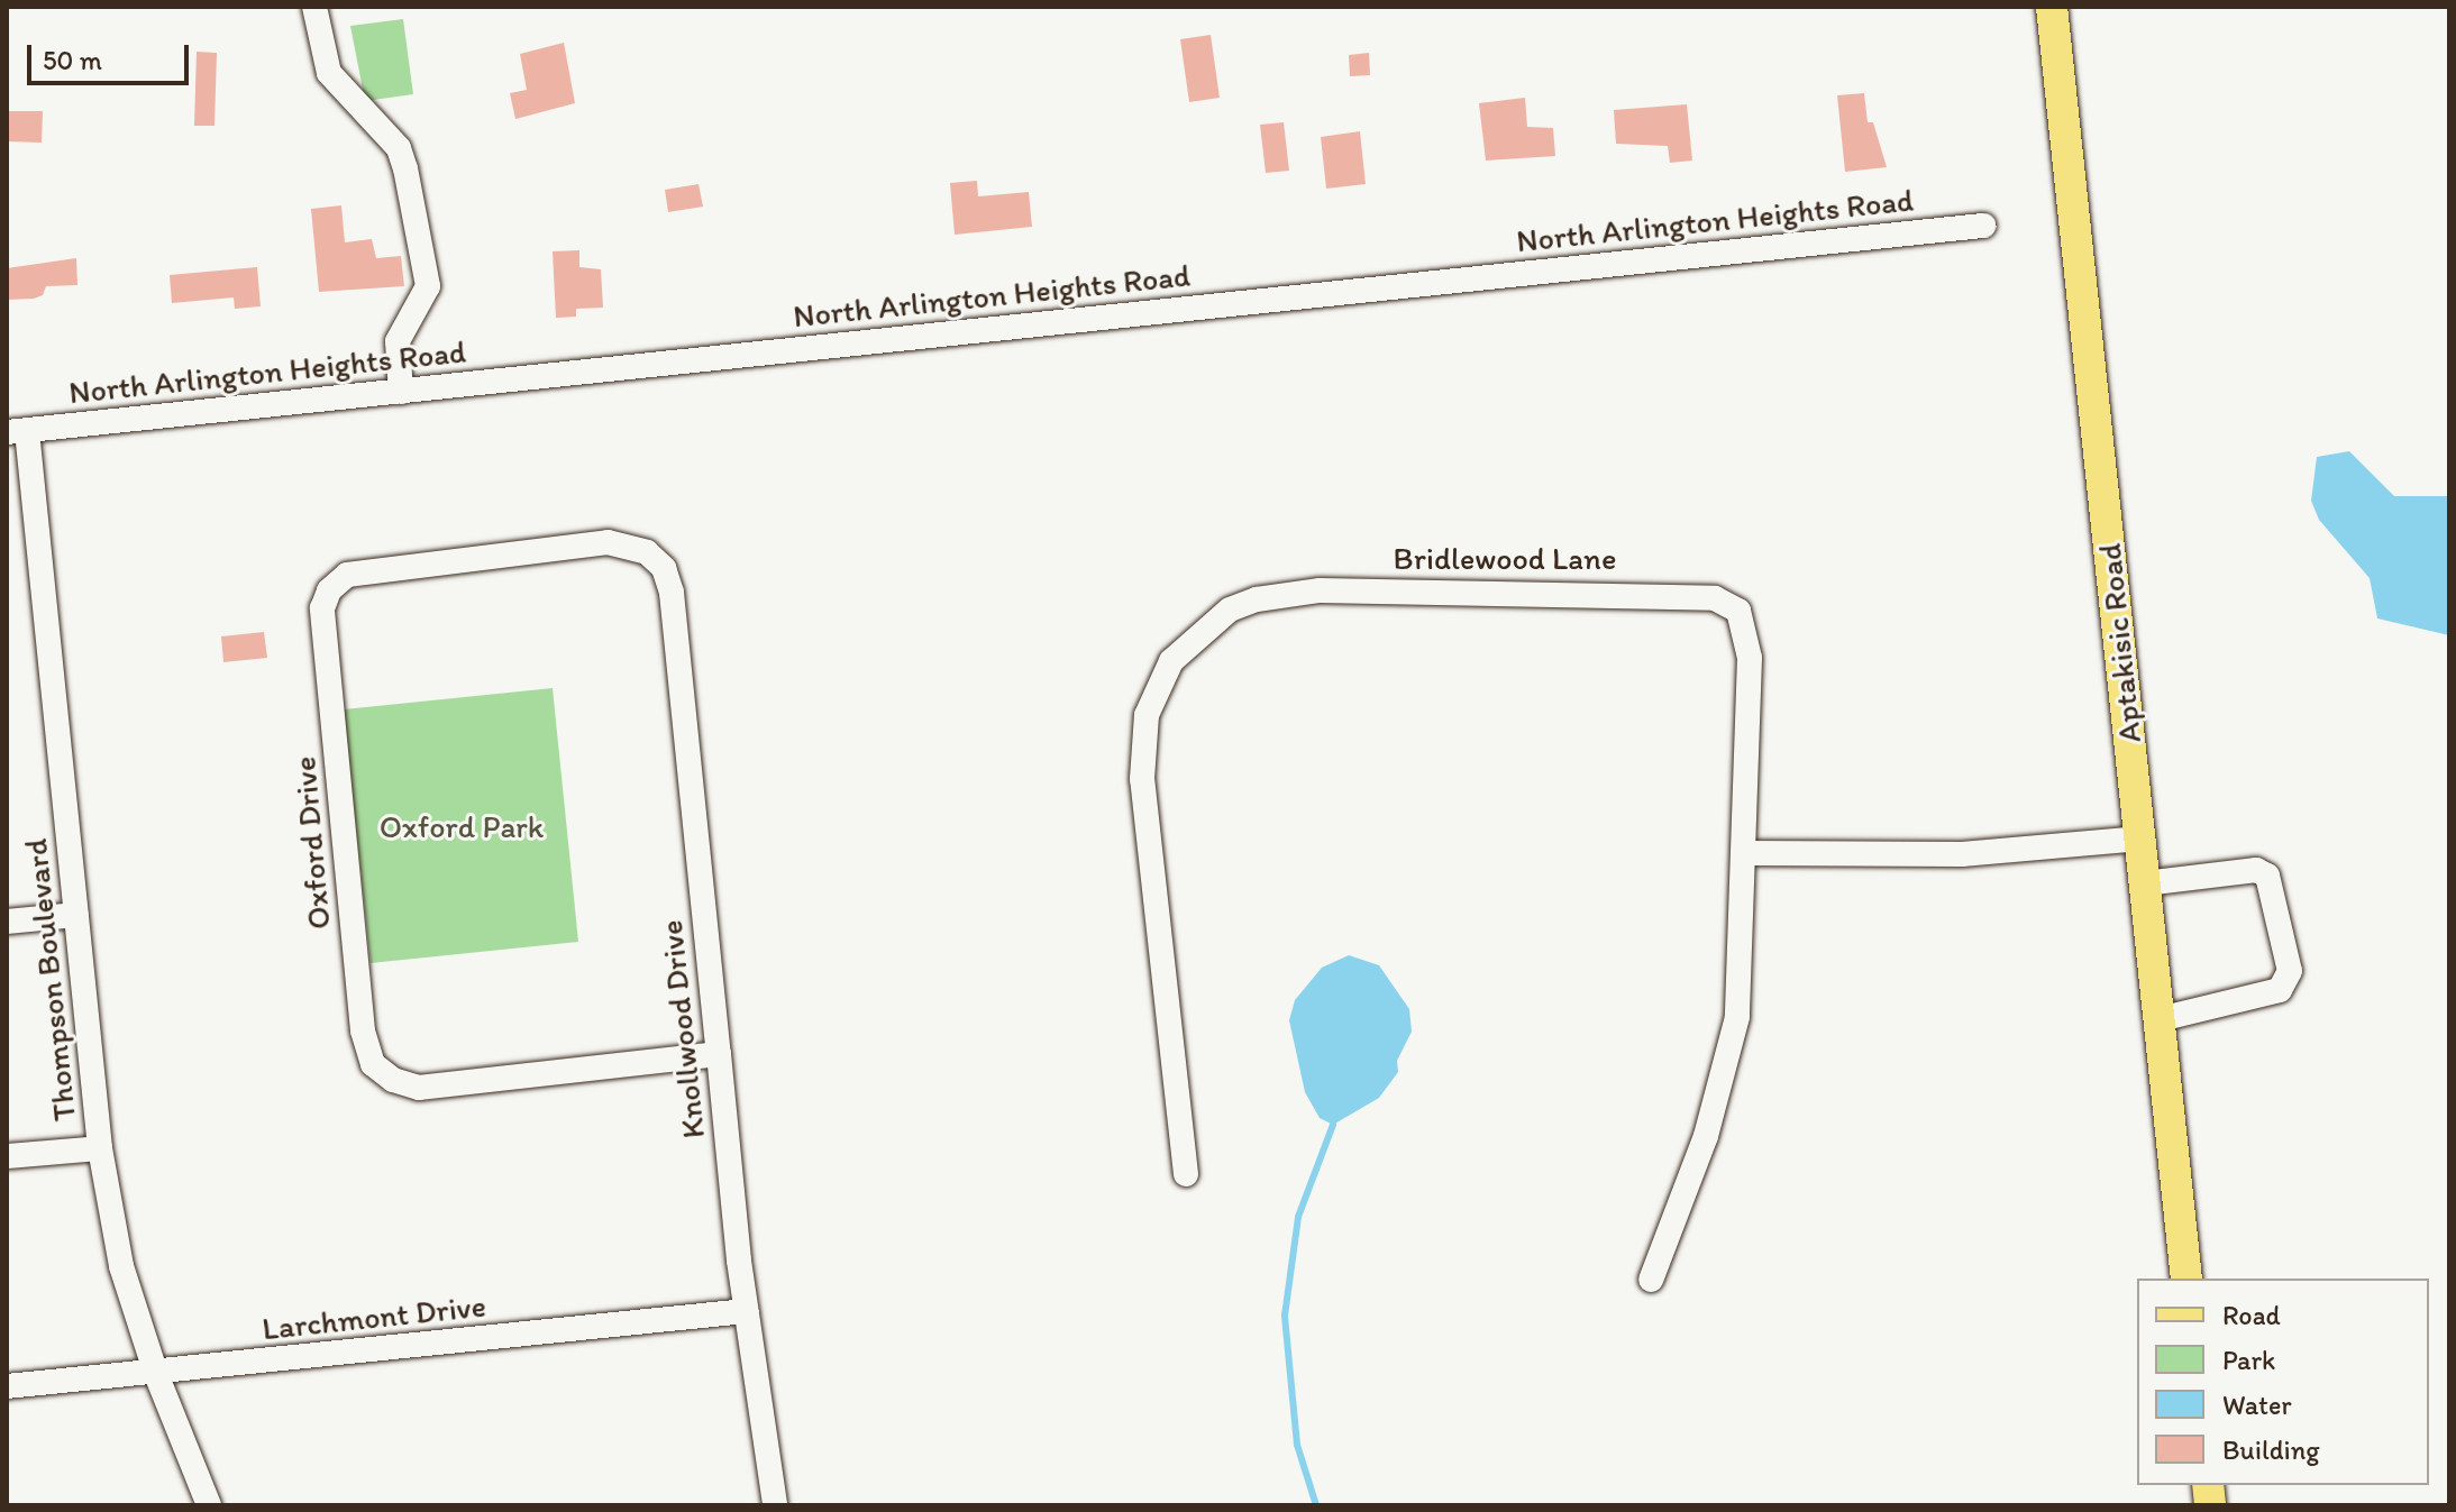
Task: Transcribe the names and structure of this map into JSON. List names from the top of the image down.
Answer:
{
  "streets": {
    "main road": ["Aptakisic Road"],
    "street": [
      "North Arlington Heights Road",
      "Bridlewood Lane",
      "Oxford Drive",
      "Thompson Boulevard",
      "Knollwood Drive",
      "Larchmont Drive"
    ]
  },
  "crossings": [
    ["North Arlington Heights Road", "Thompson Boulevard"],
    ["Oxford Drive", "Knollwood Drive"],
    ["Thompson Boulevard", "Larchmont Drive"],
    ["Knollwood Drive", "Larchmont Drive"]
  ],
  "parks": ["Oxford Park"],
  "legend": [
    "Road",
    "Park",
    "Water",
    "Building"
  ],
  "scale_bar": "50 m"
}
